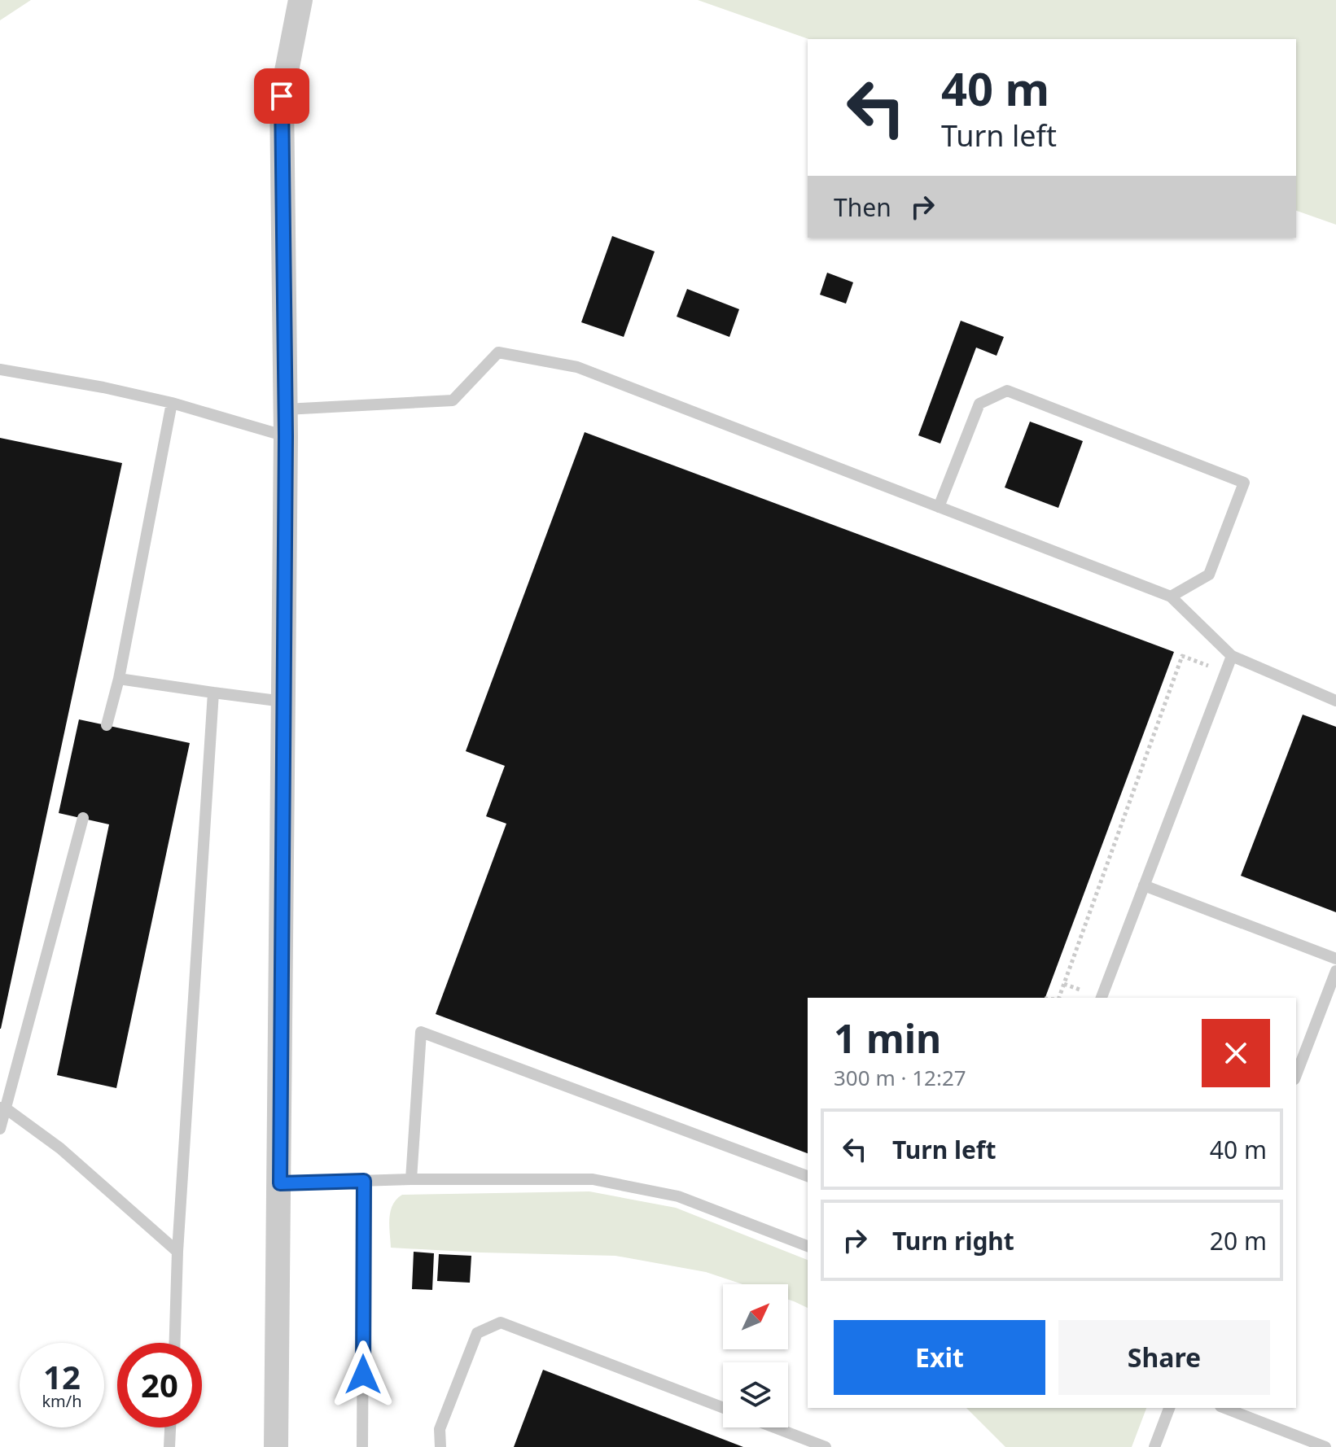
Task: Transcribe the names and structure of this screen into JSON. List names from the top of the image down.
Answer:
{
  "north": "top right",
  "page": {
    "turn": ["40 m", "Turn left"],
    "then": "Then",
    "heading": ["1 min", "300 m · 12:27"],
    "list": [
      {
        "name": "Turn left",
        "value": "40 m"
      },
      {
        "name": "Turn right",
        "value": "20 m"
      }
    ],
    "buttons": ["Exit", "Share"],
    "speed": "12 km/h",
    "limit": "20"
  }
}
